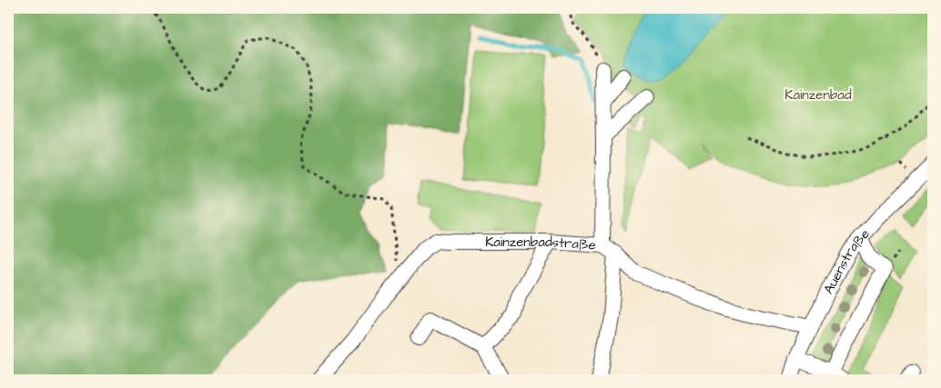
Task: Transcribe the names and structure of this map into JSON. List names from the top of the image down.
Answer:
{
  "streets": {
    "street": ["Kainzenbadstraße", "Auenstraße"]
  },
  "crossings": [
    ["Kainzenbadstraße", "Auenstraße"]
  ],
  "parks": ["Kainzenbad"]
}
